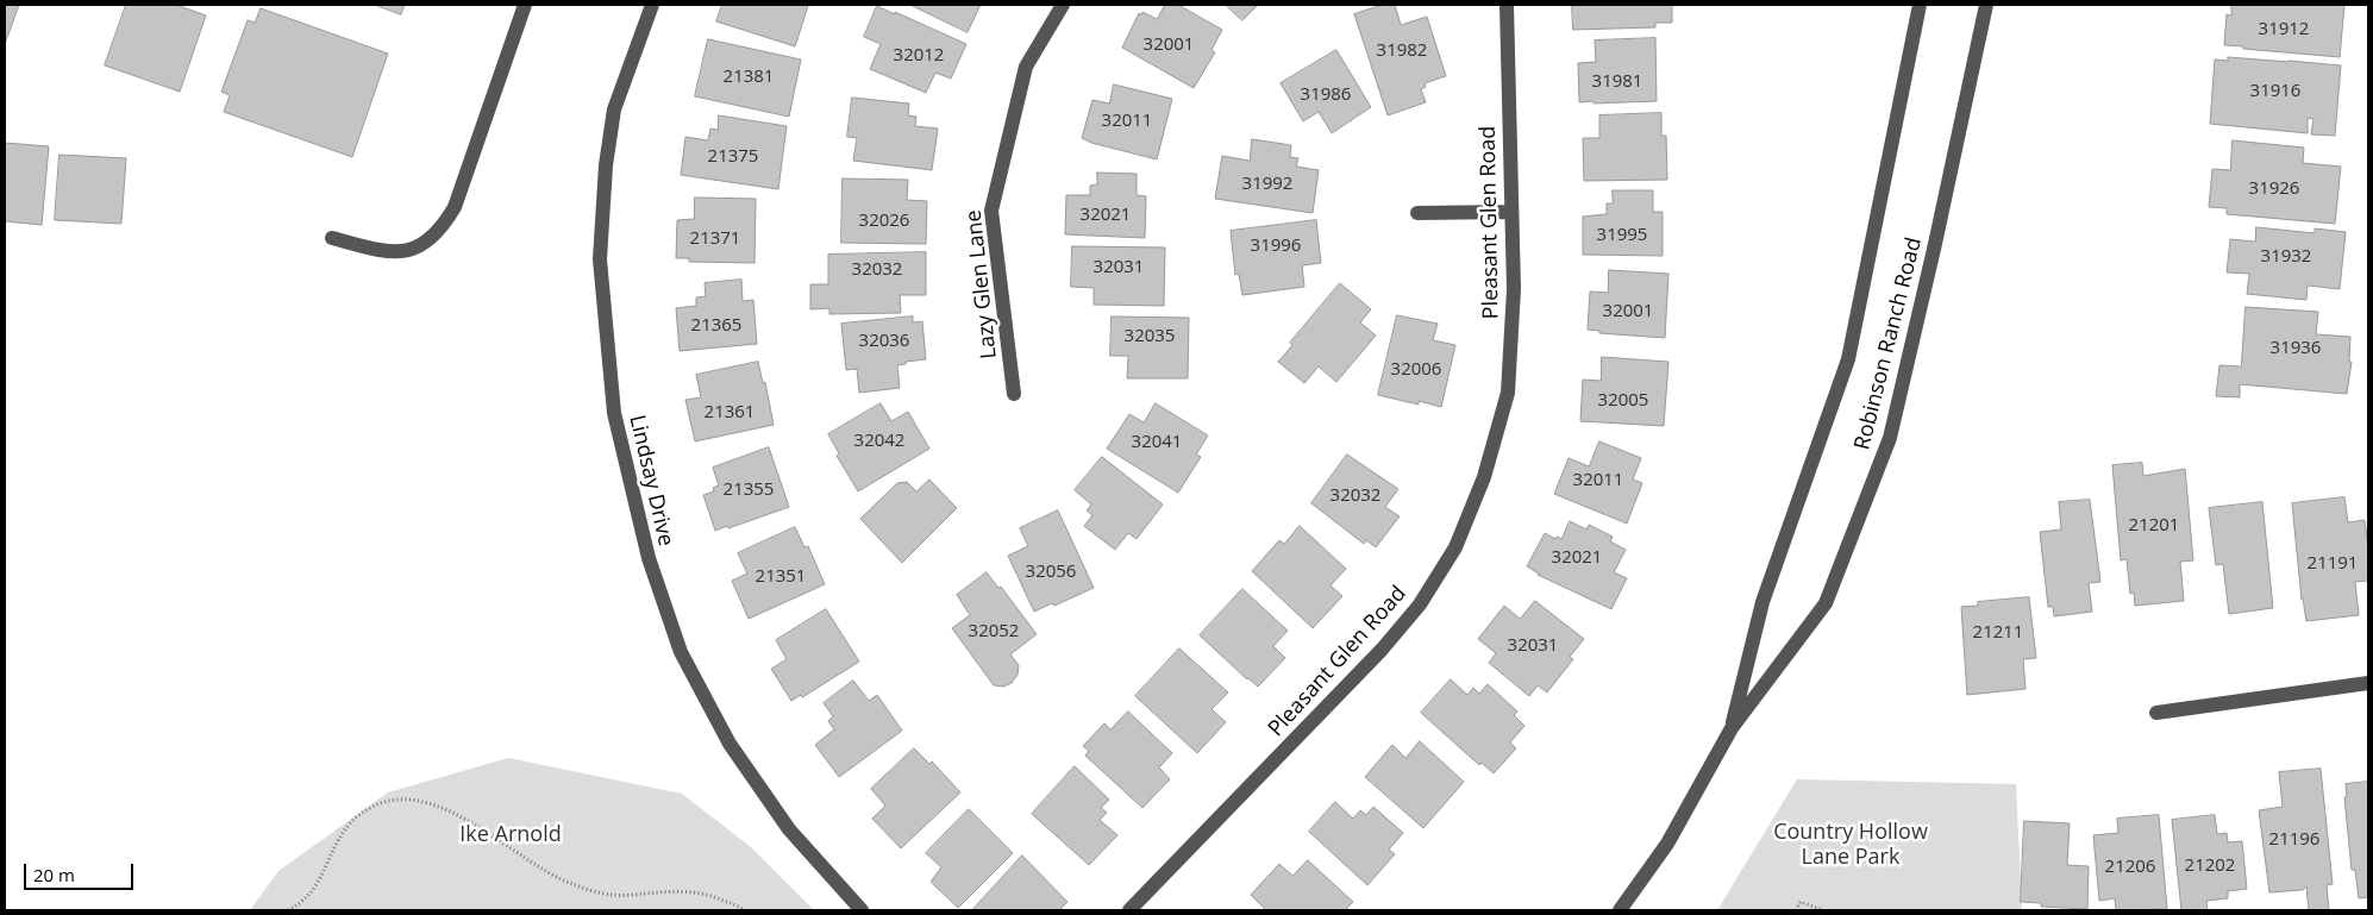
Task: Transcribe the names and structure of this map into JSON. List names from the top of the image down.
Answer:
{
  "streets": {
    "street": [
      "Pleasant Glen Road",
      "Lazy Glen Lane",
      "Robinson Ranch Road",
      "Lindsay Drive"
    ]
  },
  "parks": ["Country Hollow Lane Park", "Ike Arnold"],
  "house_numbers": [
    "31912",
    "32001",
    "31982",
    "32012",
    "21381",
    "31981",
    "31916",
    "31986",
    "32011",
    "21375",
    "31992",
    "31926",
    "32021",
    "32026",
    "31995",
    "21371",
    "31996",
    "31932",
    "32031",
    "32032",
    "32001",
    "21365",
    "32035",
    "32036",
    "31936",
    "32006",
    "32005",
    "21361",
    "32042",
    "32041",
    "32011",
    "21355",
    "32032",
    "21201",
    "32021",
    "21191",
    "32056",
    "21351",
    "32052",
    "21211",
    "32031",
    "21196",
    "21202",
    "21206"
  ],
  "scale_bar": "20 m"
}
